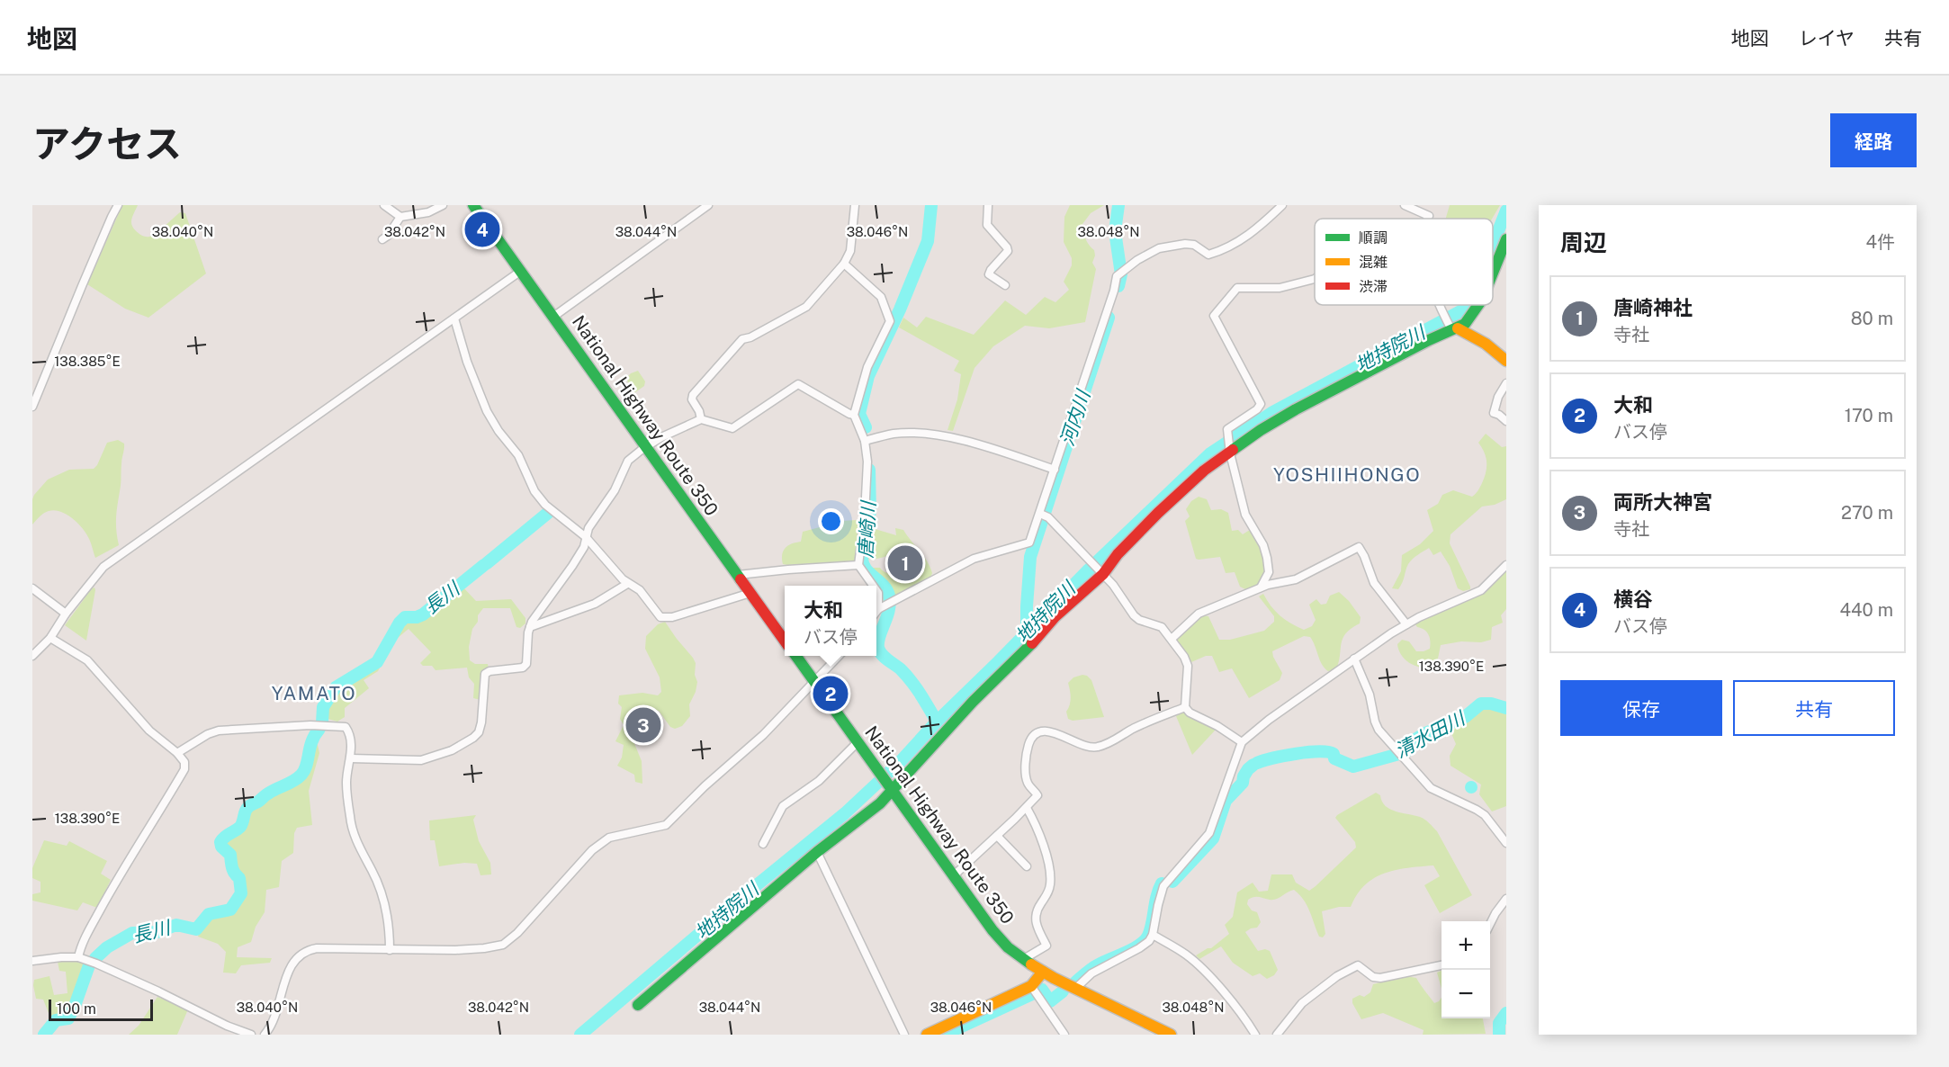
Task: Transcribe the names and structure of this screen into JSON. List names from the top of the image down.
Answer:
{
  "streets": {
    "main road": ["National Highway Route 350"]
  },
  "districts": ["YOSHIIHONGO", "YAMATO"],
  "water": [
    "地持院川",
    "河内川",
    "唐崎川",
    "長川",
    "清水田川"
  ],
  "legend": ["順調", "混雑", "渋滞"],
  "scale_bar": "100 m",
  "page": {
    "header": "地図",
    "nav": ["地図", "レイヤ", "共有"],
    "title": "アクセス",
    "buttons": [
      "経路",
      ["保存", "共有"]
    ],
    "heading": ["周辺", "4件"],
    "pins": [
      "4",
      "1",
      "2",
      "3"
    ],
    "list": [
      {
        "mark": "1",
        "name": "唐崎神社",
        "note": "寺社",
        "value": "80 m"
      },
      {
        "mark": "2",
        "name": "大和",
        "note": "バス停",
        "value": "170 m"
      },
      {
        "mark": "3",
        "name": "両所大神宮",
        "note": "寺社",
        "value": "270 m"
      },
      {
        "mark": "4",
        "name": "横谷",
        "note": "バス停",
        "value": "440 m"
      }
    ],
    "popup": ["大和", "バス停"],
    "map_buttons": ["+", "−"],
    "scale": "100 m"
  },
  "coordinates": [
    "38.040°N",
    "38.042°N",
    "38.044°N",
    "38.046°N",
    "38.048°N",
    "138.385°E",
    "138.390°E"
  ]
}
